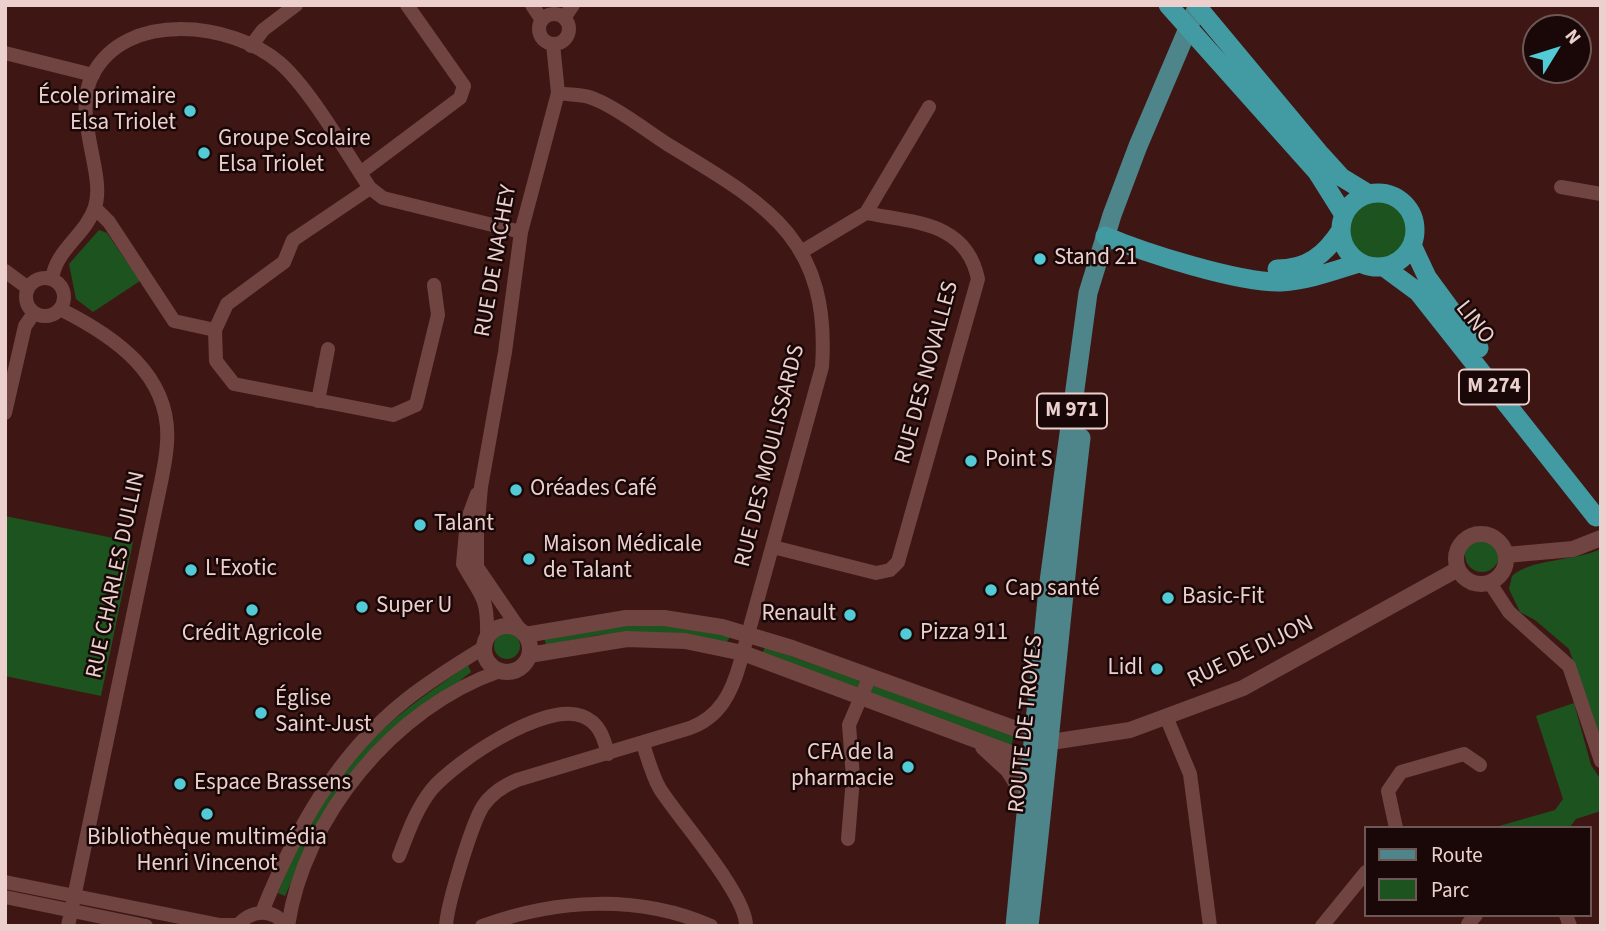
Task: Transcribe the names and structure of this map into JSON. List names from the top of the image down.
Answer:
{
  "streets": {
    "highway": ["LINO", "M 274"],
    "main road": ["M 971", "ROUTE DE TROYES"],
    "street": [
      "RUE DE NACHEY",
      "RUE DES NOVALLES",
      "RUE DES MOULISSARDS",
      "RUE CHARLES DULLIN",
      "RUE DE DIJON"
    ]
  },
  "crossings": [
    ["RUE DE NACHEY", "RUE DES MOULISSARDS"],
    ["LINO", "M 971"],
    ["RUE DES NOVALLES", "RUE DES MOULISSARDS"],
    ["M 971", "RUE DE DIJON"],
    ["M 971", "ROUTE DE TROYES"],
    ["RUE DE DIJON", "ROUTE DE TROYES"]
  ],
  "places": [
    "École primaire Elsa Triolet",
    "Groupe Scolaire Elsa Triolet",
    "Stand 21",
    "Point S",
    "Oréades Café",
    "Talant",
    "Maison Médicale de Talant",
    "L'Exotic",
    "Cap santé",
    "Basic-Fit",
    "Super U",
    "Crédit Agricole",
    "Renault",
    "Pizza 911",
    "Lidl",
    "Église Saint-Just",
    "CFA de la pharmacie",
    "Espace Brassens",
    "Bibliothèque multimédia Henri Vincenot"
  ],
  "legend": ["Route", "Parc"],
  "north": "top right"
}
